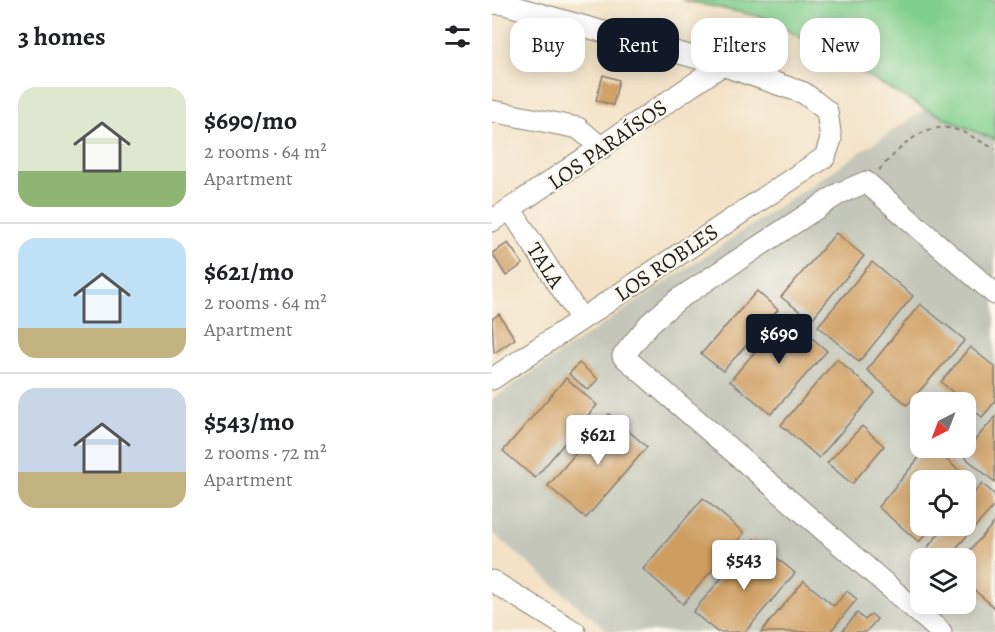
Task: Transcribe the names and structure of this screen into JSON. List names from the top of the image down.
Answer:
{
  "streets": {
    "street": ["LOS PARAÍSOS", "LOS ROBLES", "TALA"]
  },
  "crossings": [
    ["LOS PARAÍSOS", "TALA"],
    ["LOS ROBLES", "TALA"]
  ],
  "north": "bottom left",
  "page": {
    "heading": "3 homes",
    "chip": [
      "Buy",
      "Rent",
      "Filters",
      "New"
    ],
    "list": [
      {
        "name": "$690/mo",
        "note": "2 rooms · 64 m² · Apartment"
      },
      {
        "name": "$621/mo",
        "note": "2 rooms · 64 m² · Apartment"
      },
      {
        "name": "$543/mo",
        "note": "2 rooms · 72 m² · Apartment"
      }
    ],
    "price": ["$690", "$621", "$543"]
  }
}
